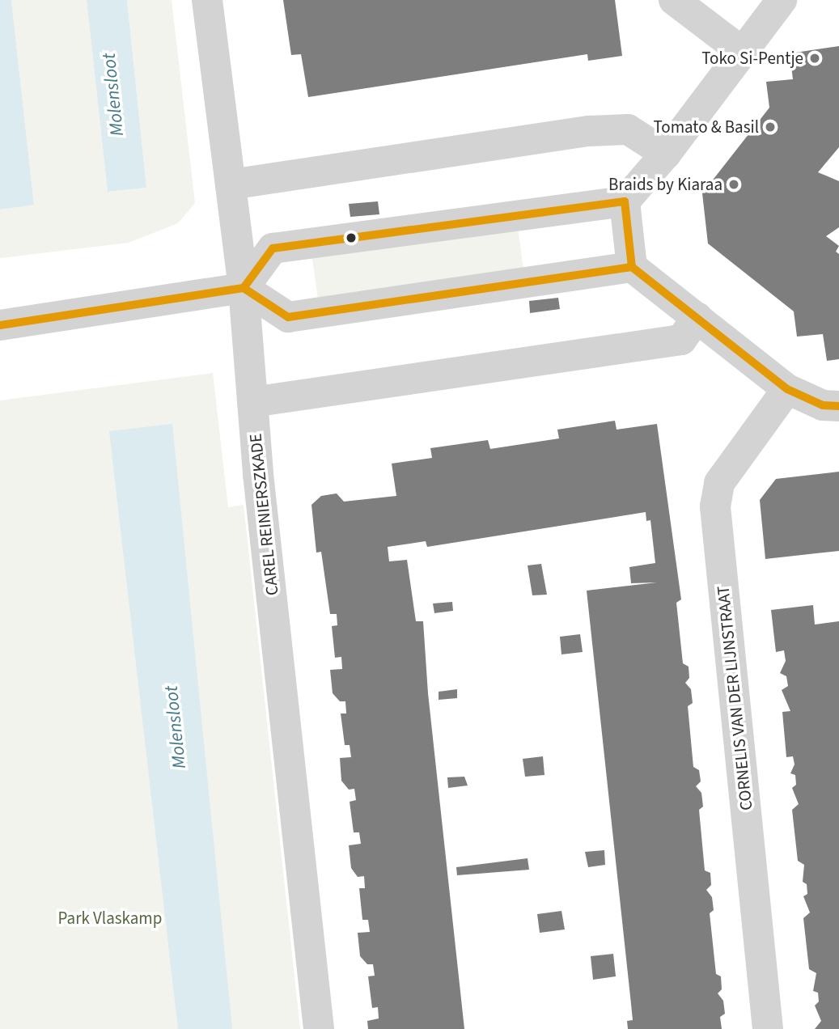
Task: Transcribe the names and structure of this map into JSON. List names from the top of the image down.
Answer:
{
  "streets": {
    "street": ["CAREL REINIERSZKADE", "CORNELIS VAN DER LIJNSTRAAT"]
  },
  "water": ["Molensloot"],
  "parks": ["Park Vlaskamp"],
  "places": ["Toko Si-Pentje", "Tomato & Basil", "Braids by Kiaraa"]
}
